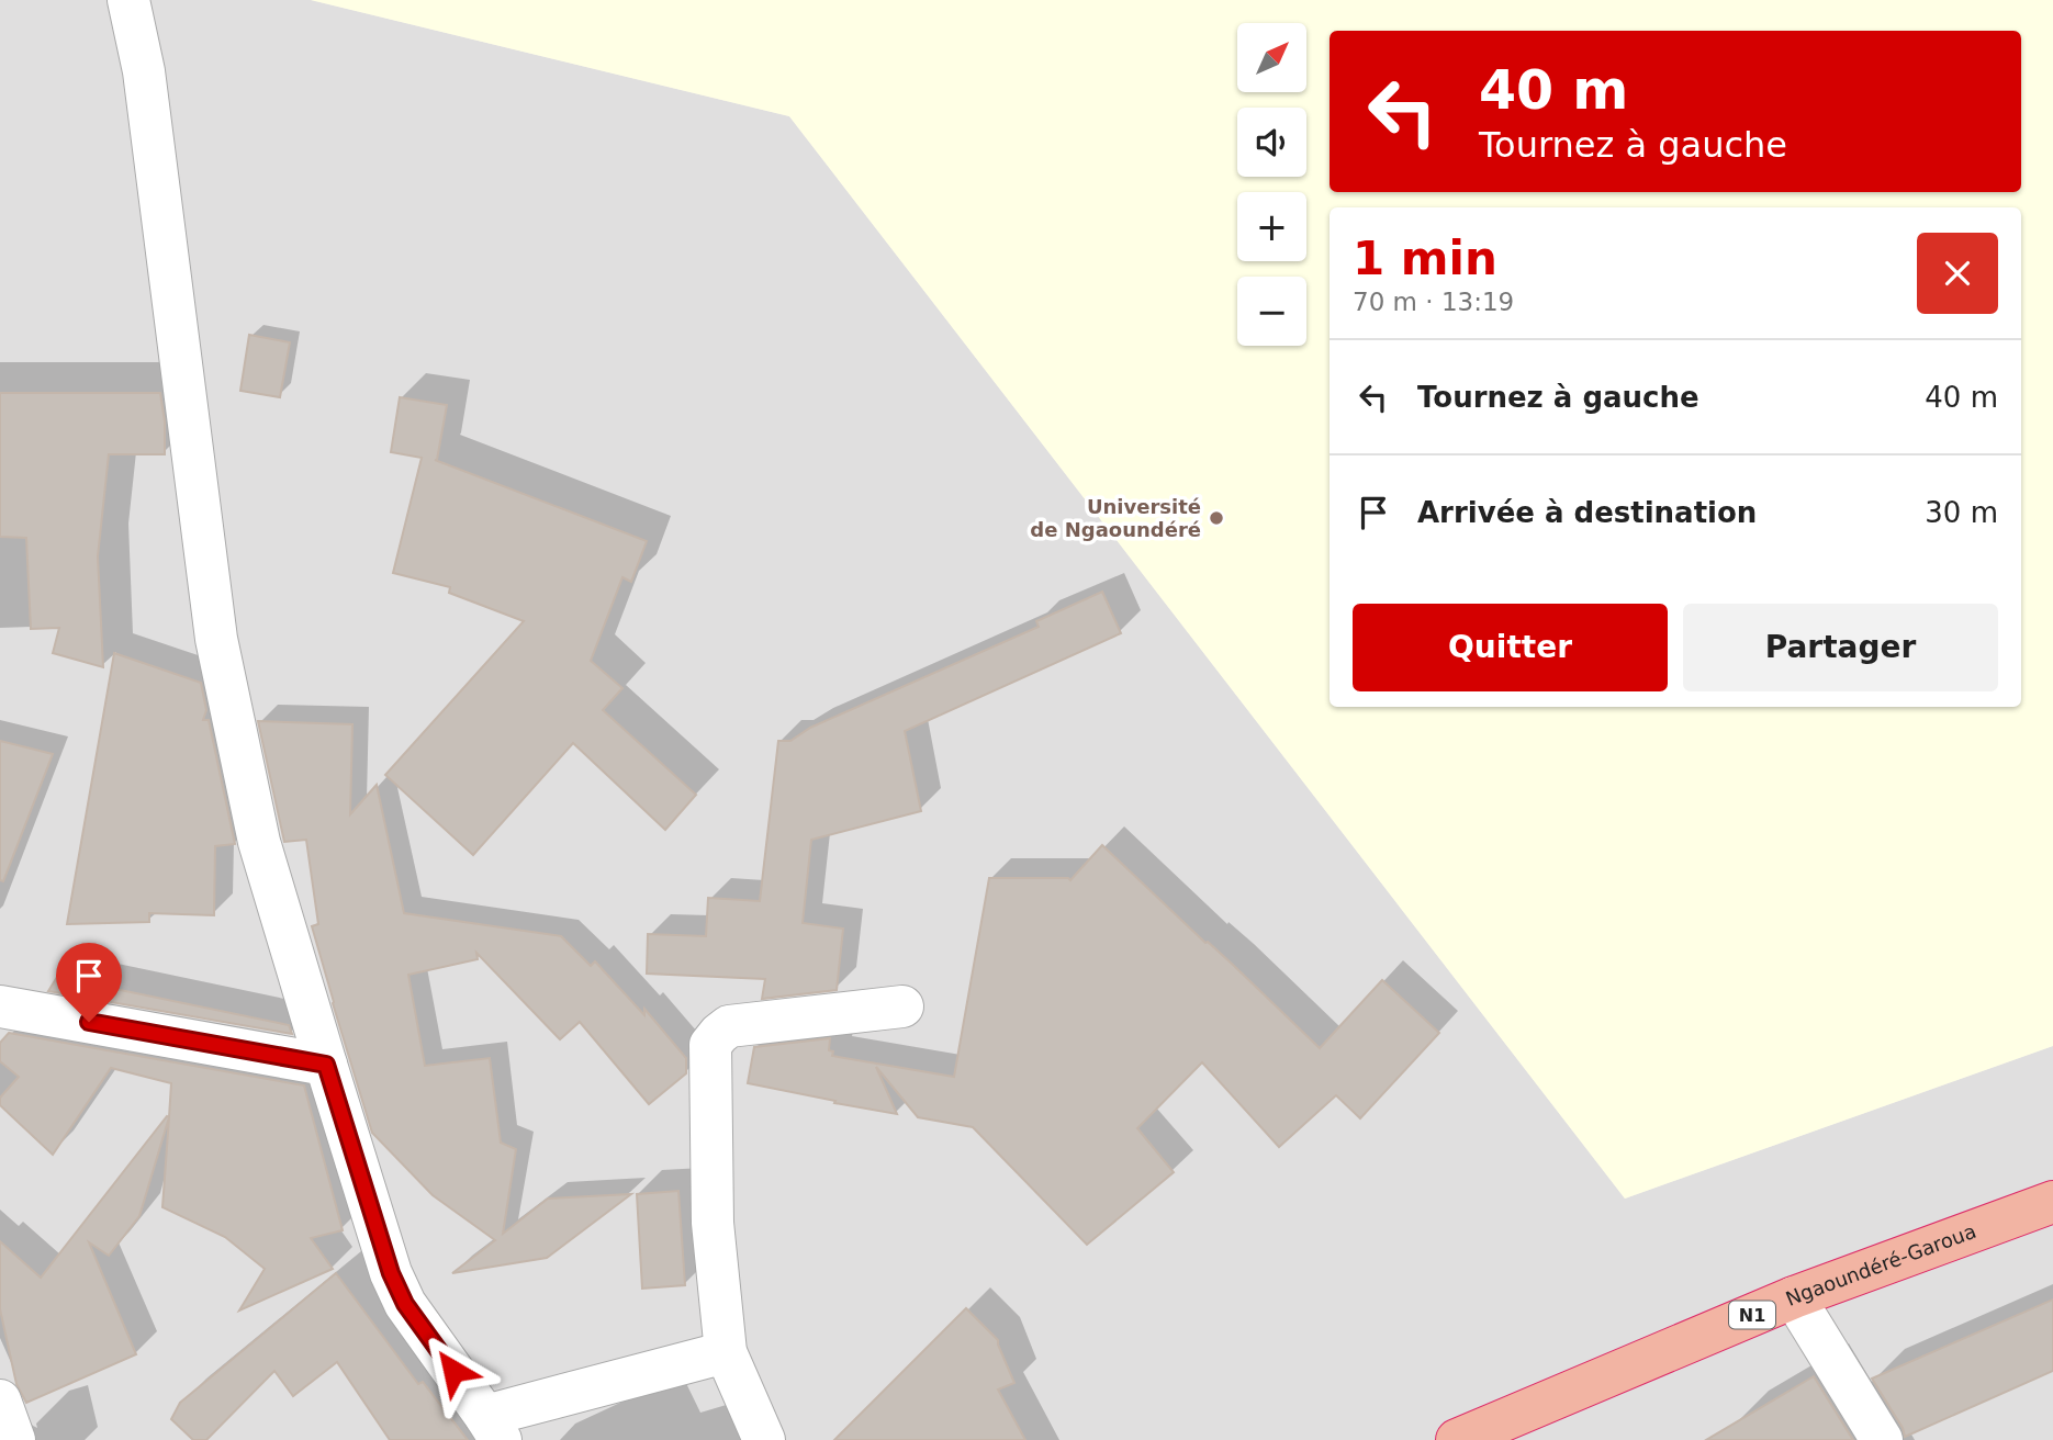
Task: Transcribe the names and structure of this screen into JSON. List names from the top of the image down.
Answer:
{
  "streets": {
    "highway": ["Ngaoundéré-Garoua", "N1"]
  },
  "places": ["Université de Ngaoundéré"],
  "north": "top right",
  "page": {
    "map_buttons": ["+", "−"],
    "turn": ["40 m", "Tournez à gauche"],
    "heading": ["1 min", "70 m · 13:19"],
    "list": [
      {
        "name": "Tournez à gauche",
        "value": "40 m"
      },
      {
        "name": "Arrivée à destination",
        "value": "30 m"
      }
    ],
    "buttons": ["Quitter", "Partager"]
  }
}
